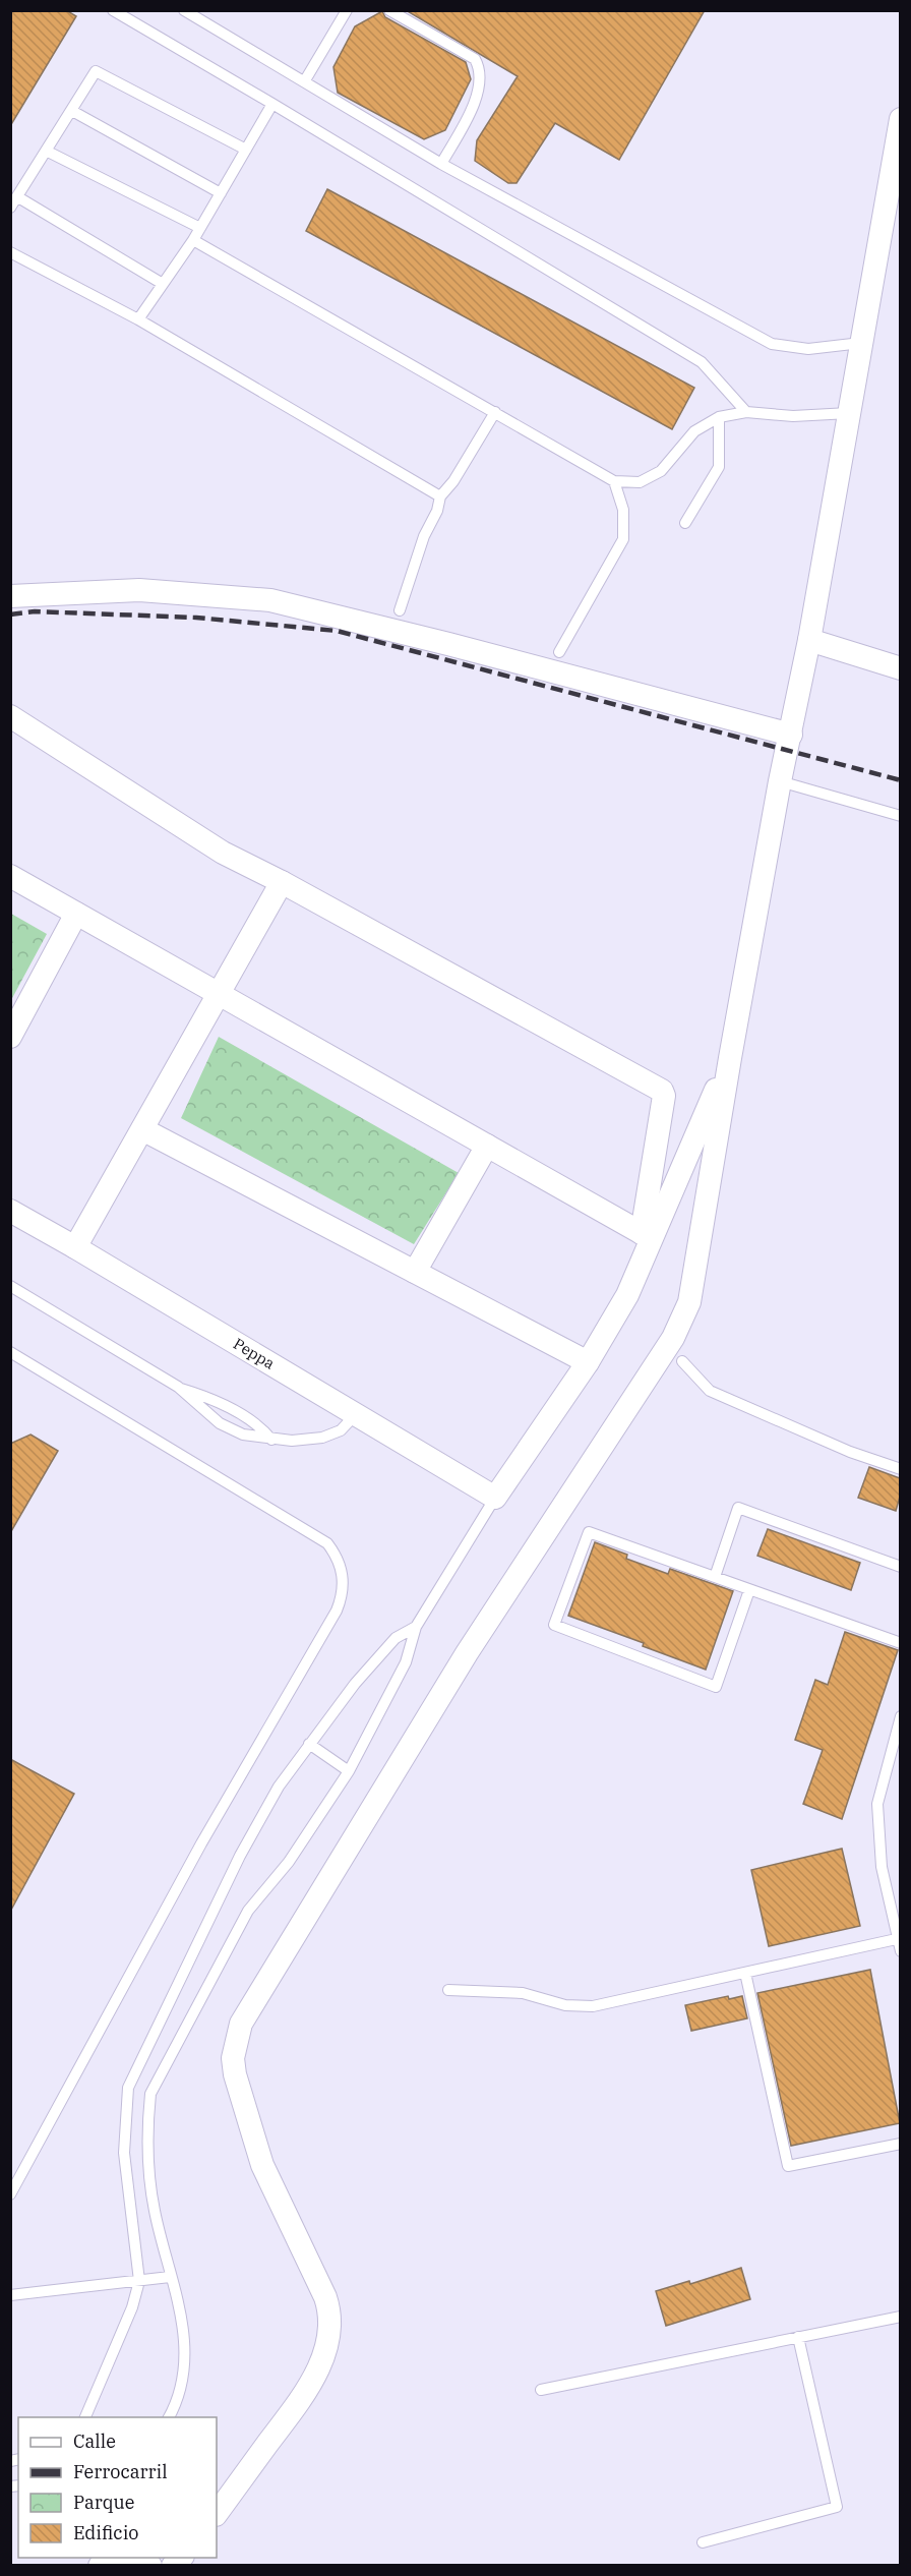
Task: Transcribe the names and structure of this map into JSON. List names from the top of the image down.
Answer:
{
  "streets": {
    "street": ["Peppa"]
  },
  "legend": [
    "Calle",
    "Ferrocarril",
    "Parque",
    "Edificio"
  ]
}
